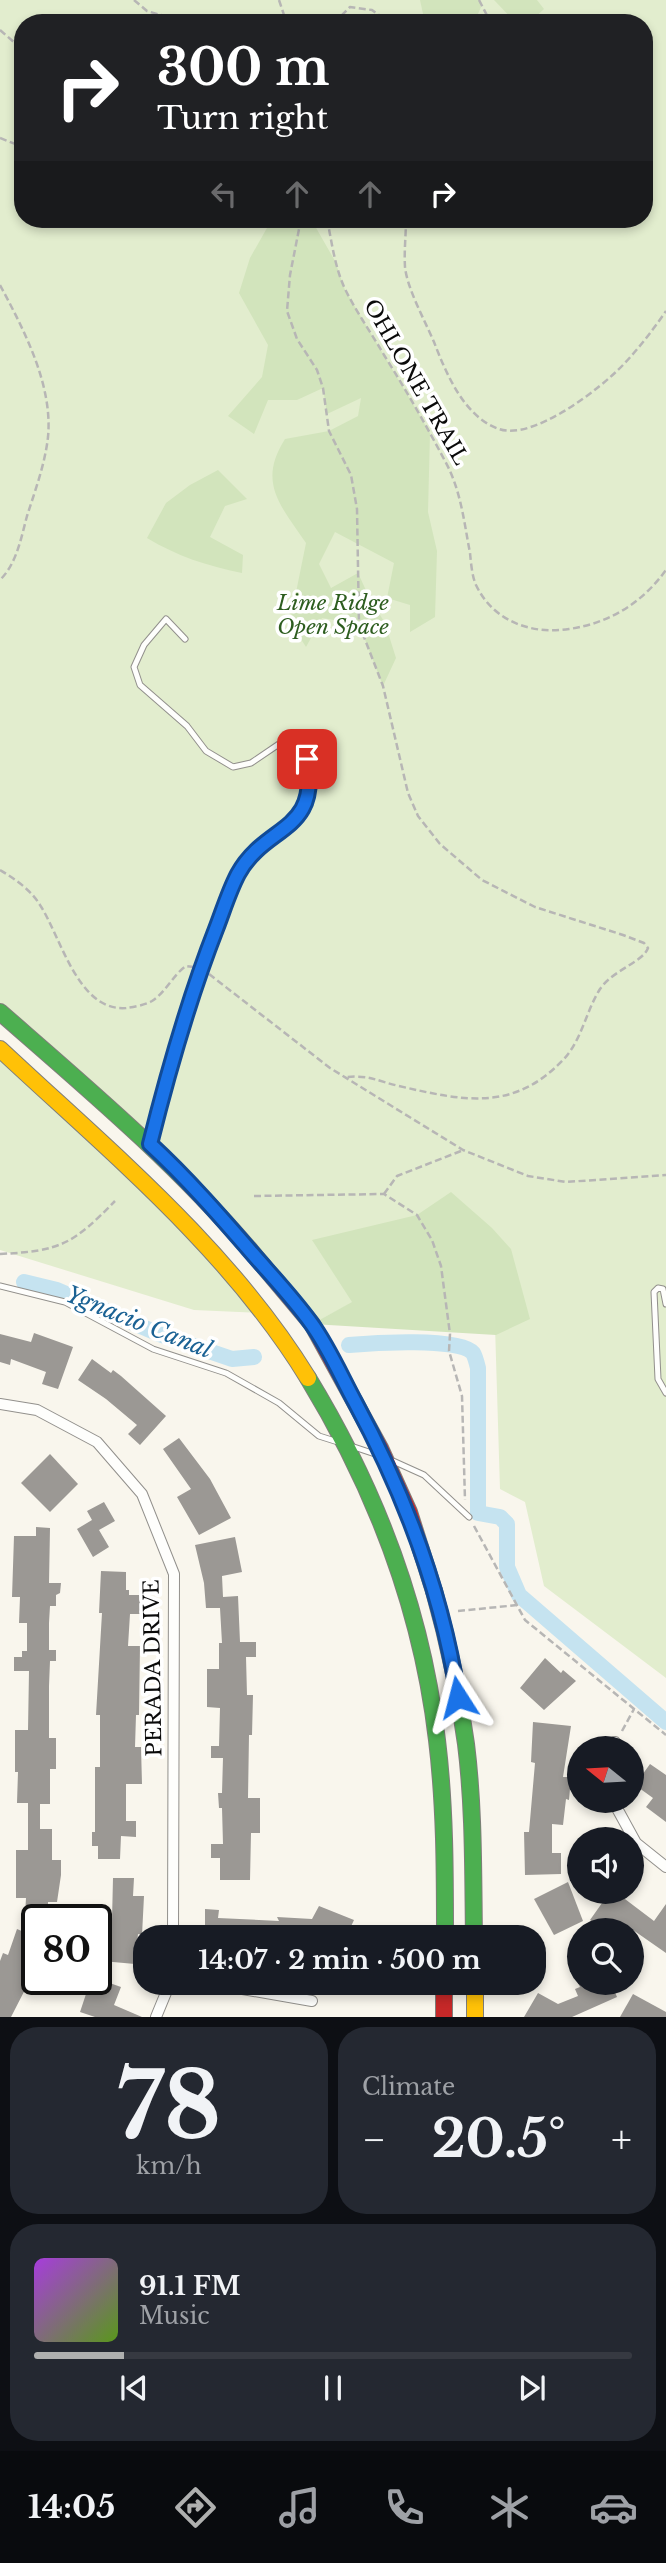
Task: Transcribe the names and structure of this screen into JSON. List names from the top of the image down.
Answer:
{
  "streets": {
    "street": ["PERADA DRIVE"],
    "path": ["OHLONE TRAIL"]
  },
  "water": ["Ygnacio Canal"],
  "parks": ["Lime Ridge Open Space"],
  "north": "left",
  "page": {
    "turn": ["300 m", "Turn right"],
    "limit": "80",
    "trip": "14:07 · 2 min · 500 m",
    "tile": [
      ["78", "km/h"],
      "Climate"
    ],
    "heat": ["−", "20.5°", "+"],
    "song": ["91.1 FM", "Music"],
    "tabs": "14:05"
  }
}
